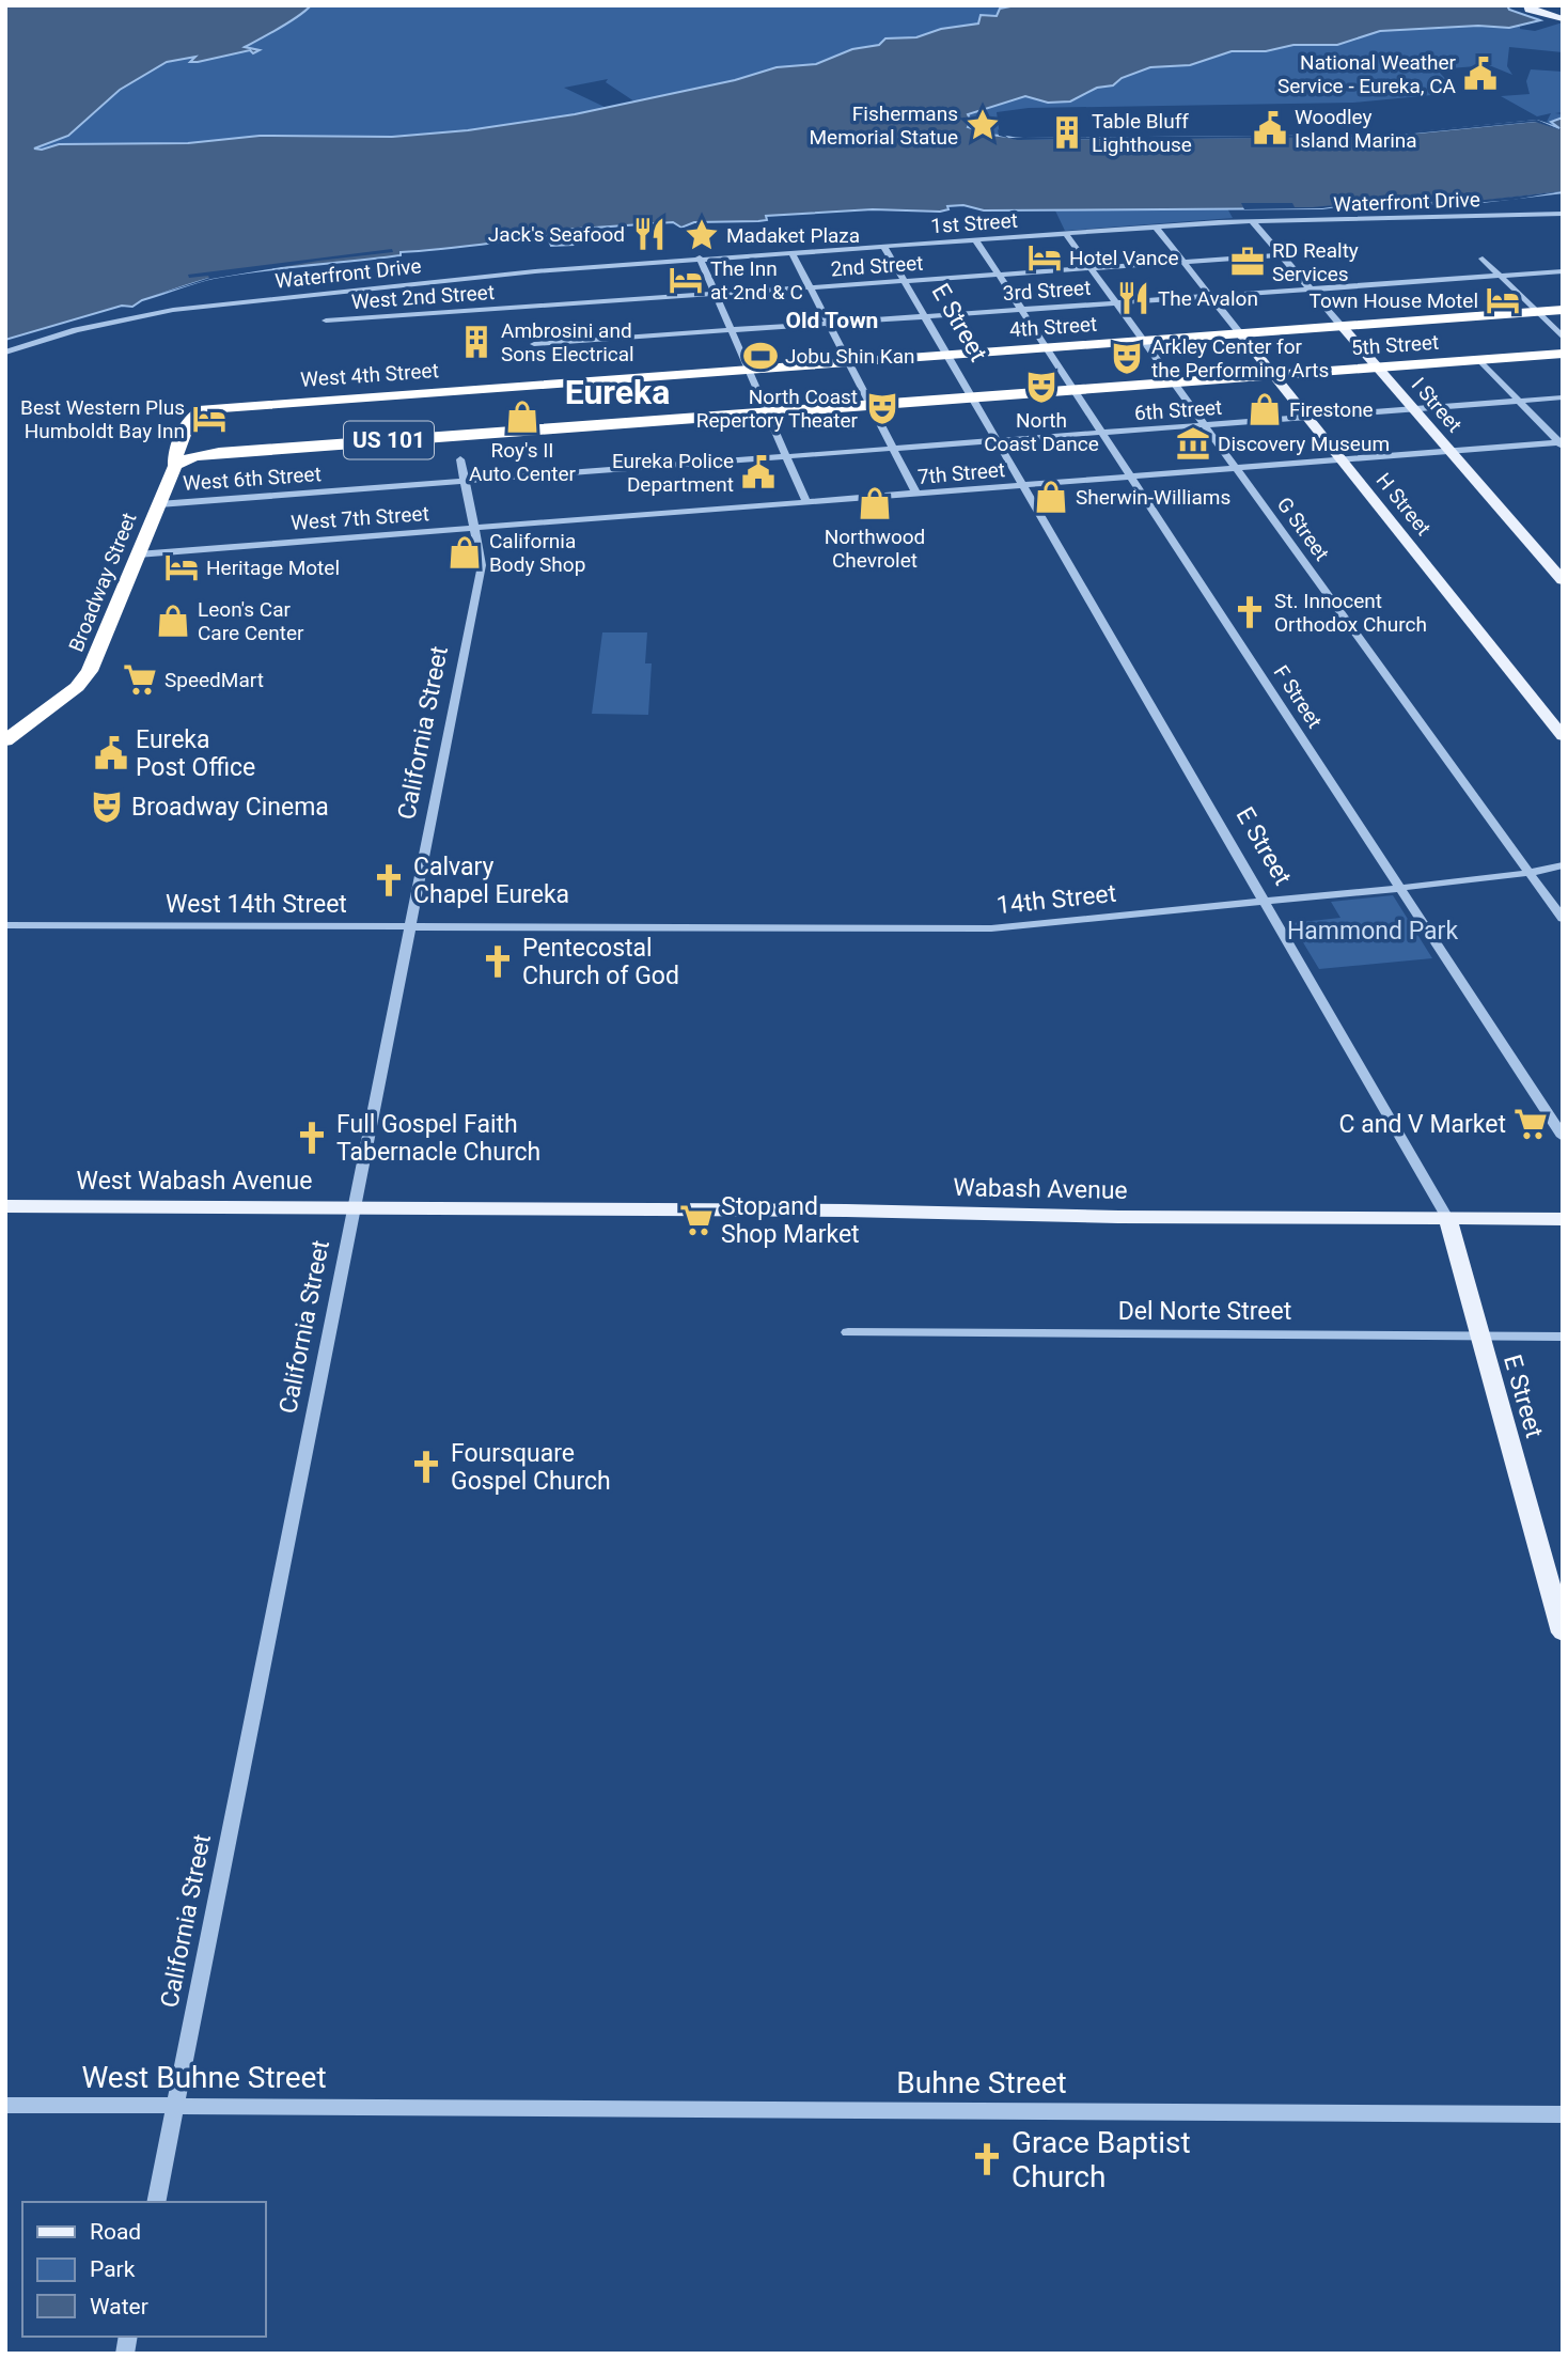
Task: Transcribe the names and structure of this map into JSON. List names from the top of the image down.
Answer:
{
  "streets": {
    "highway": [
      "4th Street",
      "5th Street",
      "West 4th Street",
      "US 101",
      "Broadway Street"
    ],
    "main road": [
      "E Street",
      "I Street",
      "H Street",
      "West Wabash Avenue",
      "Wabash Avenue"
    ],
    "street": [
      "Waterfront Drive",
      "1st Street",
      "2nd Street",
      "3rd Street",
      "West 2nd Street",
      "6th Street",
      "7th Street",
      "West 6th Street",
      "West 7th Street",
      "G Street",
      "F Street",
      "California Street",
      "14th Street",
      "West 14th Street",
      "Del Norte Street",
      "West Buhne Street",
      "Buhne Street"
    ]
  },
  "crossings": [
    ["Waterfront Drive", "1st Street"],
    ["Waterfront Drive", "I Street"],
    ["1st Street", "E Street"],
    ["1st Street", "I Street"],
    ["1st Street", "H Street"],
    ["1st Street", "G Street"],
    ["1st Street", "F Street"],
    ["2nd Street", "West 2nd Street"],
    ["2nd Street", "E Street"],
    ["2nd Street", "I Street"],
    ["2nd Street", "H Street"],
    ["2nd Street", "G Street"],
    ["2nd Street", "F Street"],
    ["3rd Street", "E Street"],
    ["3rd Street", "I Street"],
    ["3rd Street", "H Street"],
    ["3rd Street", "G Street"],
    ["3rd Street", "F Street"],
    ["E Street", "4th Street"],
    ["E Street", "5th Street"],
    ["E Street", "6th Street"],
    ["E Street", "7th Street"],
    ["E Street", "14th Street"],
    ["E Street", "Wabash Avenue"],
    ["E Street", "Del Norte Street"],
    ["4th Street", "West 4th Street"],
    ["4th Street", "I Street"],
    ["4th Street", "H Street"],
    ["4th Street", "G Street"],
    ["4th Street", "F Street"],
    ["5th Street", "I Street"],
    ["5th Street", "US 101"],
    ["5th Street", "H Street"],
    ["5th Street", "G Street"],
    ["5th Street", "F Street"],
    ["West 4th Street", "Broadway Street"],
    ["I Street", "6th Street"],
    ["I Street", "7th Street"],
    ["6th Street", "West 6th Street"],
    ["6th Street", "H Street"],
    ["6th Street", "G Street"],
    ["6th Street", "F Street"],
    ["US 101", "Broadway Street"],
    ["7th Street", "H Street"],
    ["7th Street", "West 7th Street"],
    ["7th Street", "G Street"],
    ["7th Street", "F Street"],
    ["West 6th Street", "Broadway Street"],
    ["West 6th Street", "California Street"],
    ["West 7th Street", "Broadway Street"],
    ["West 7th Street", "California Street"],
    ["G Street", "14th Street"],
    ["F Street", "14th Street"],
    ["California Street", "West 14th Street"],
    ["California Street", "West Wabash Avenue"],
    ["California Street", "West Buhne Street"],
    ["14th Street", "West 14th Street"],
    ["West Wabash Avenue", "Wabash Avenue"],
    ["West Buhne Street", "Buhne Street"]
  ],
  "districts": ["Old Town", "Eureka"],
  "parks": ["Hammond Park"],
  "places": {
    "public building": [
      "National Weather Service - Eureka, CA",
      "Woodley Island Marina",
      "Eureka Police Department",
      "Eureka Post Office"
    ],
    "place": ["Fishermans Memorial Statue", "Madaket Plaza"],
    "building": ["Table Bluff Lighthouse", "Ambrosini and Sons Electrical"],
    "restaurant": ["Jack's Seafood", "The Avalon"],
    "hotel": [
      "Hotel Vance",
      "The Inn at 2nd & C",
      "Town House Motel",
      "Best Western Plus Humboldt Bay Inn",
      "Heritage Motel"
    ],
    "office": ["RD Realty Services"],
    "sports": ["Jobu Shin Kan"],
    "theatre": [
      "Arkley Center for the Performing Arts",
      "North Coast Dance",
      "North Coast Repertory Theater",
      "Broadway Cinema"
    ],
    "shop": [
      "Firestone",
      "Roy's II Auto Center",
      "Sherwin-Williams",
      "Northwood Chevrolet",
      "California Body Shop",
      "Leon's Car Care Center"
    ],
    "museum": ["Discovery Museum"],
    "church": [
      "St. Innocent Orthodox Church",
      "Calvary Chapel Eureka",
      "Pentecostal Church of God",
      "Full Gospel Faith Tabernacle Church",
      "Foursquare Gospel Church",
      "Grace Baptist Church"
    ],
    "supermarket": ["SpeedMart", "C and V Market", "Stop and Shop Market"]
  },
  "legend": ["Road", "Park", "Water"]
}
